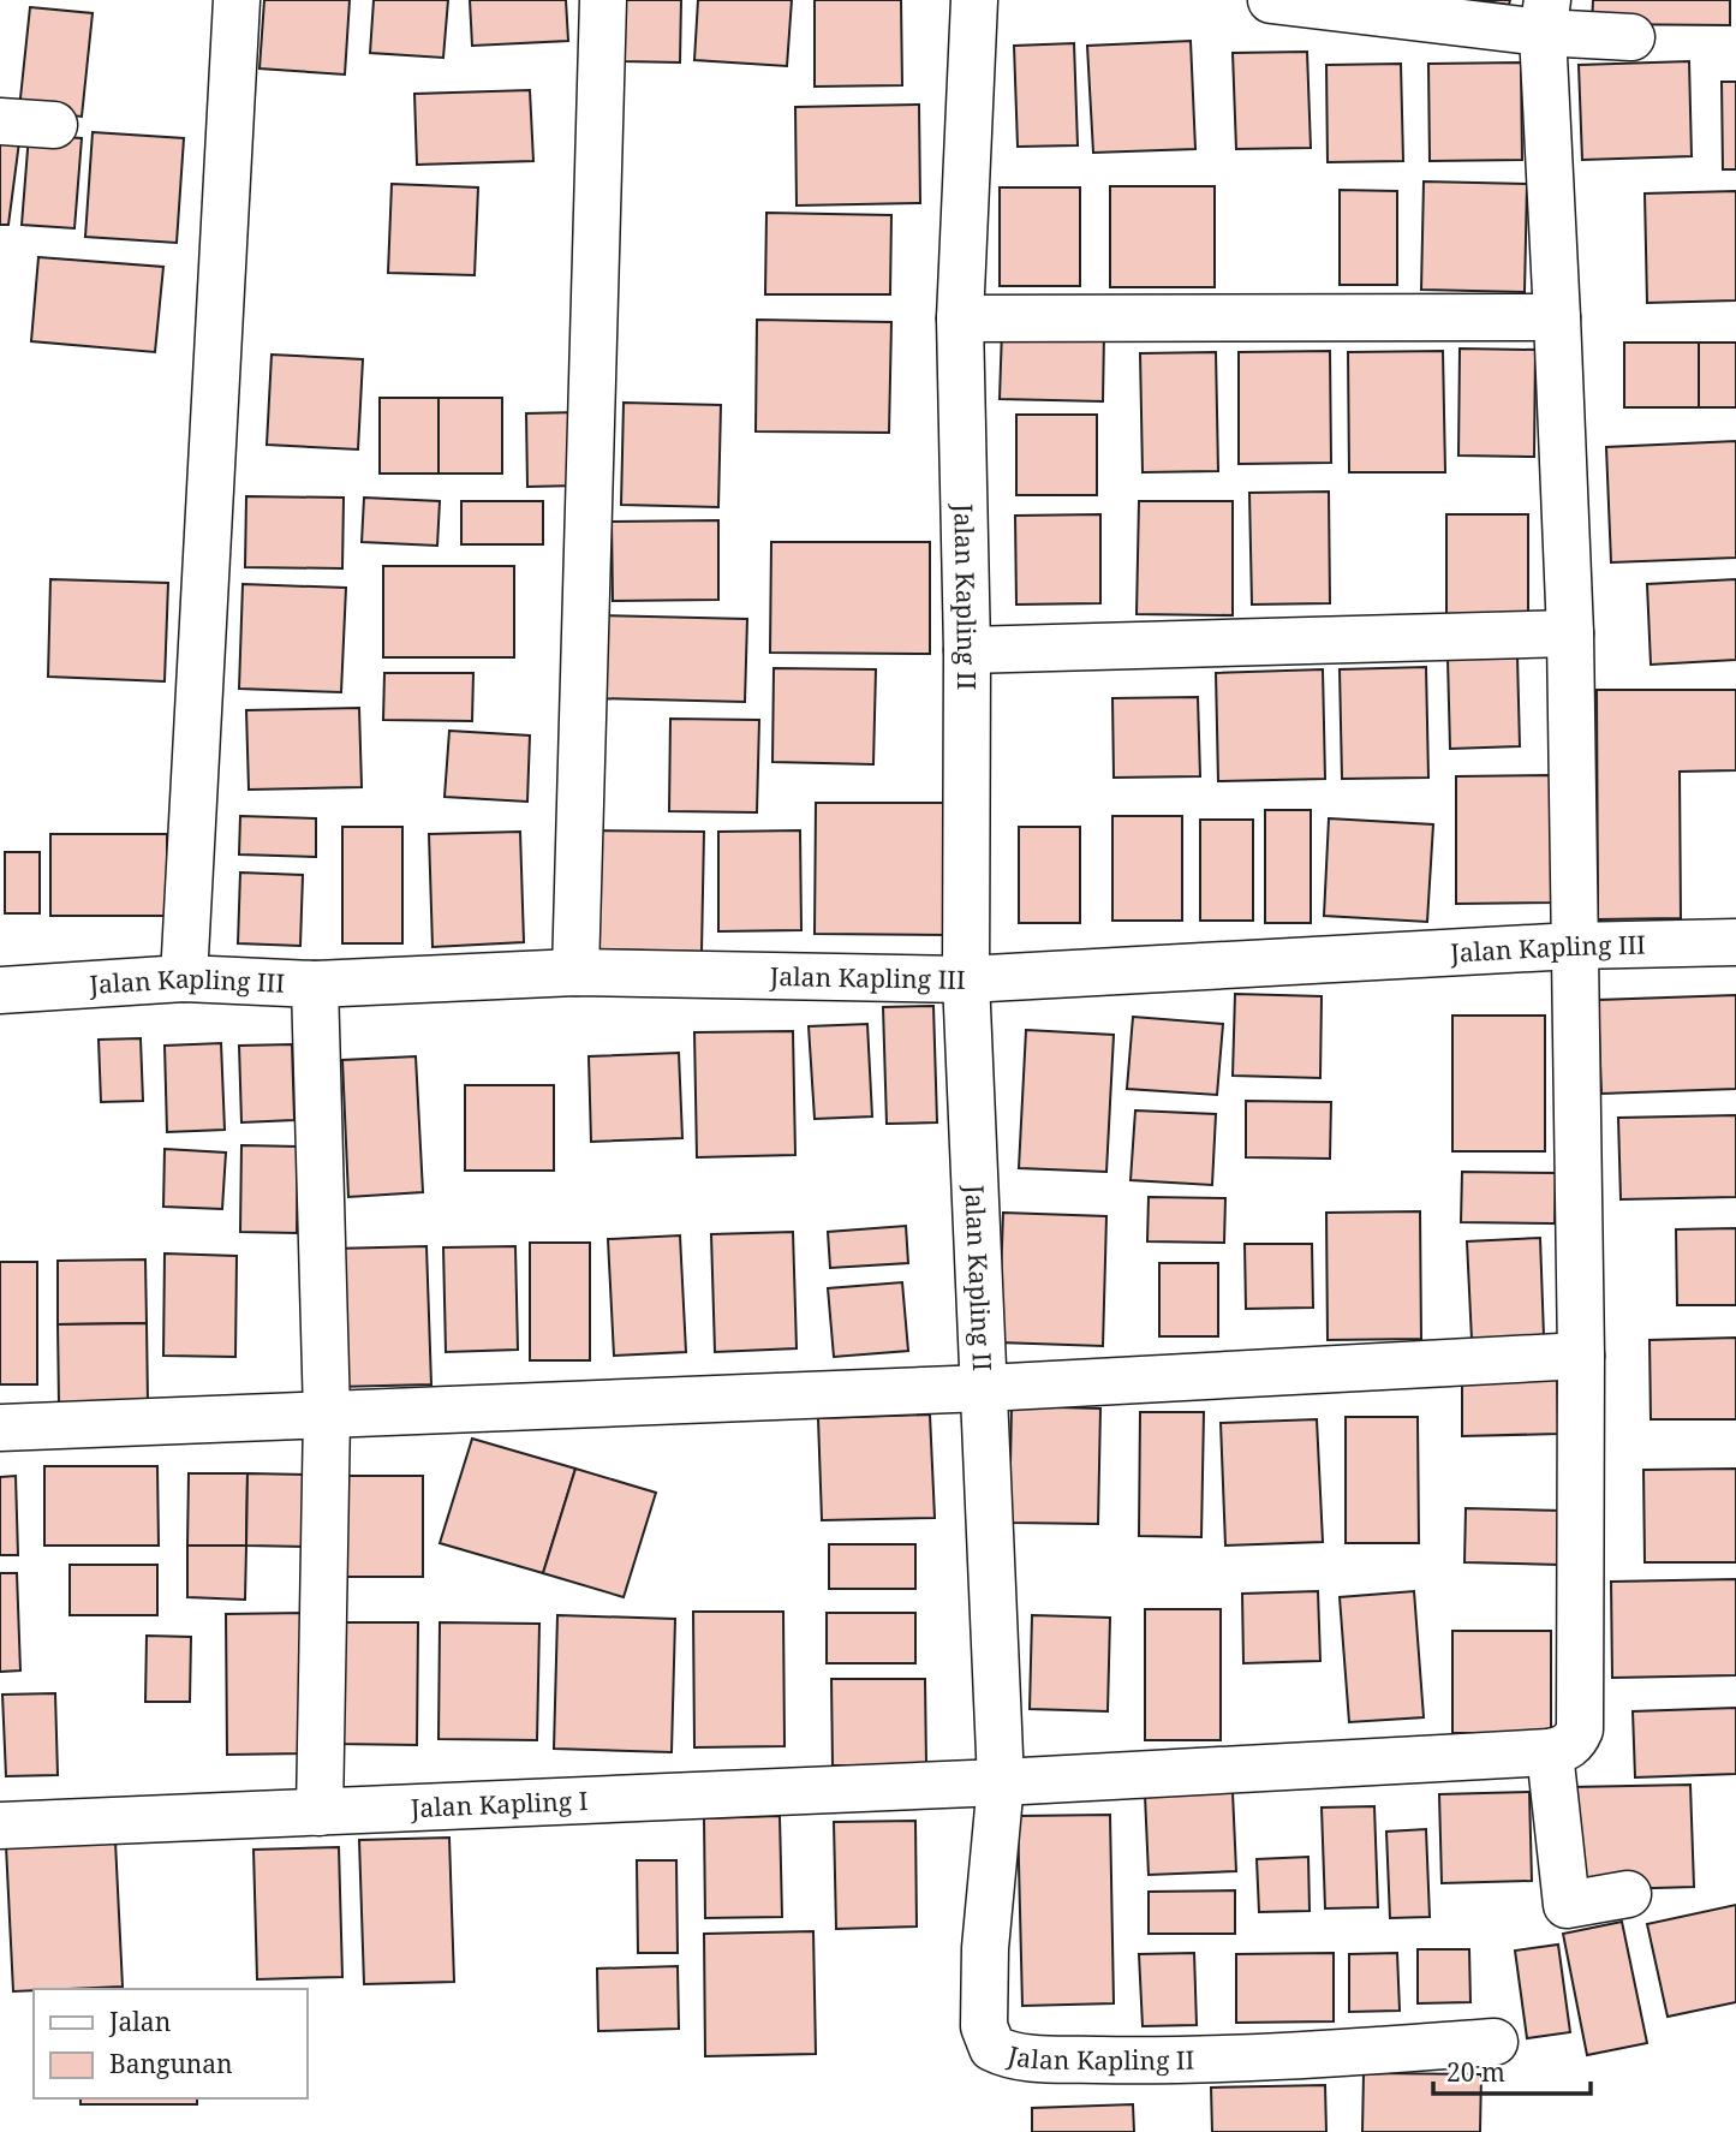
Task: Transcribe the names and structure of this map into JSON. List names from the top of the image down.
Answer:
{
  "streets": {
    "street": ["Jalan Kapling II", "Jalan Kapling III", "Jalan Kapling I"]
  },
  "crossings": [
    ["Jalan Kapling II", "Jalan Kapling III"],
    ["Jalan Kapling II", "Jalan Kapling I"]
  ],
  "legend": ["Jalan", "Bangunan"],
  "scale_bar": "20 m"
}
